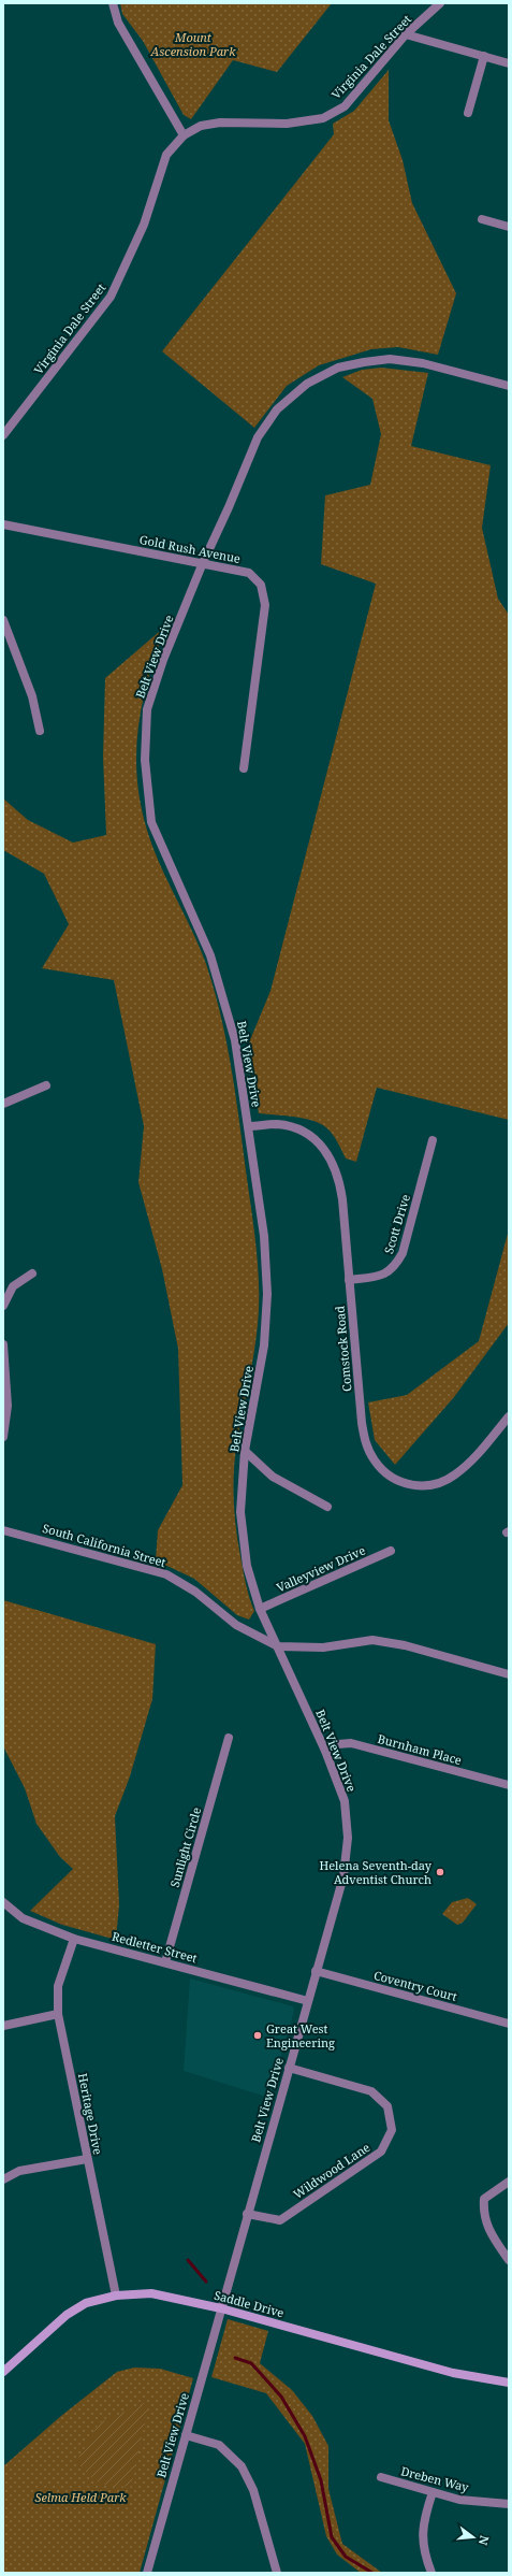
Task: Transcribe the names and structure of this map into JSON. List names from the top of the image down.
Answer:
{
  "streets": {
    "street": [
      "Virginia Dale Street",
      "Gold Rush Avenue",
      "Belt View Drive",
      "Scott Drive",
      "Comstock Road",
      "South California Street",
      "Valleyview Drive",
      "Burnham Place",
      "Sunlight Circle",
      "Redletter Street",
      "Coventry Court",
      "Heritage Drive",
      "Wildwood Lane",
      "Saddle Drive",
      "Dreben Way"
    ]
  },
  "crossings": [
    ["Gold Rush Avenue", "Belt View Drive"],
    ["Belt View Drive", "Comstock Road"],
    ["Belt View Drive", "South California Street"],
    ["Belt View Drive", "Valleyview Drive"],
    ["Belt View Drive", "Burnham Place"],
    ["Belt View Drive", "Redletter Street"],
    ["Belt View Drive", "Coventry Court"],
    ["Belt View Drive", "Wildwood Lane"],
    ["Belt View Drive", "Saddle Drive"],
    ["Scott Drive", "Comstock Road"],
    ["Sunlight Circle", "Redletter Street"],
    ["Redletter Street", "Heritage Drive"],
    ["Heritage Drive", "Saddle Drive"]
  ],
  "parks": ["Mount Ascension Park", "Selma Held Park"],
  "places": ["Helena Seventh-day Adventist Church", "Great West Engineering"],
  "north": "right"
}
